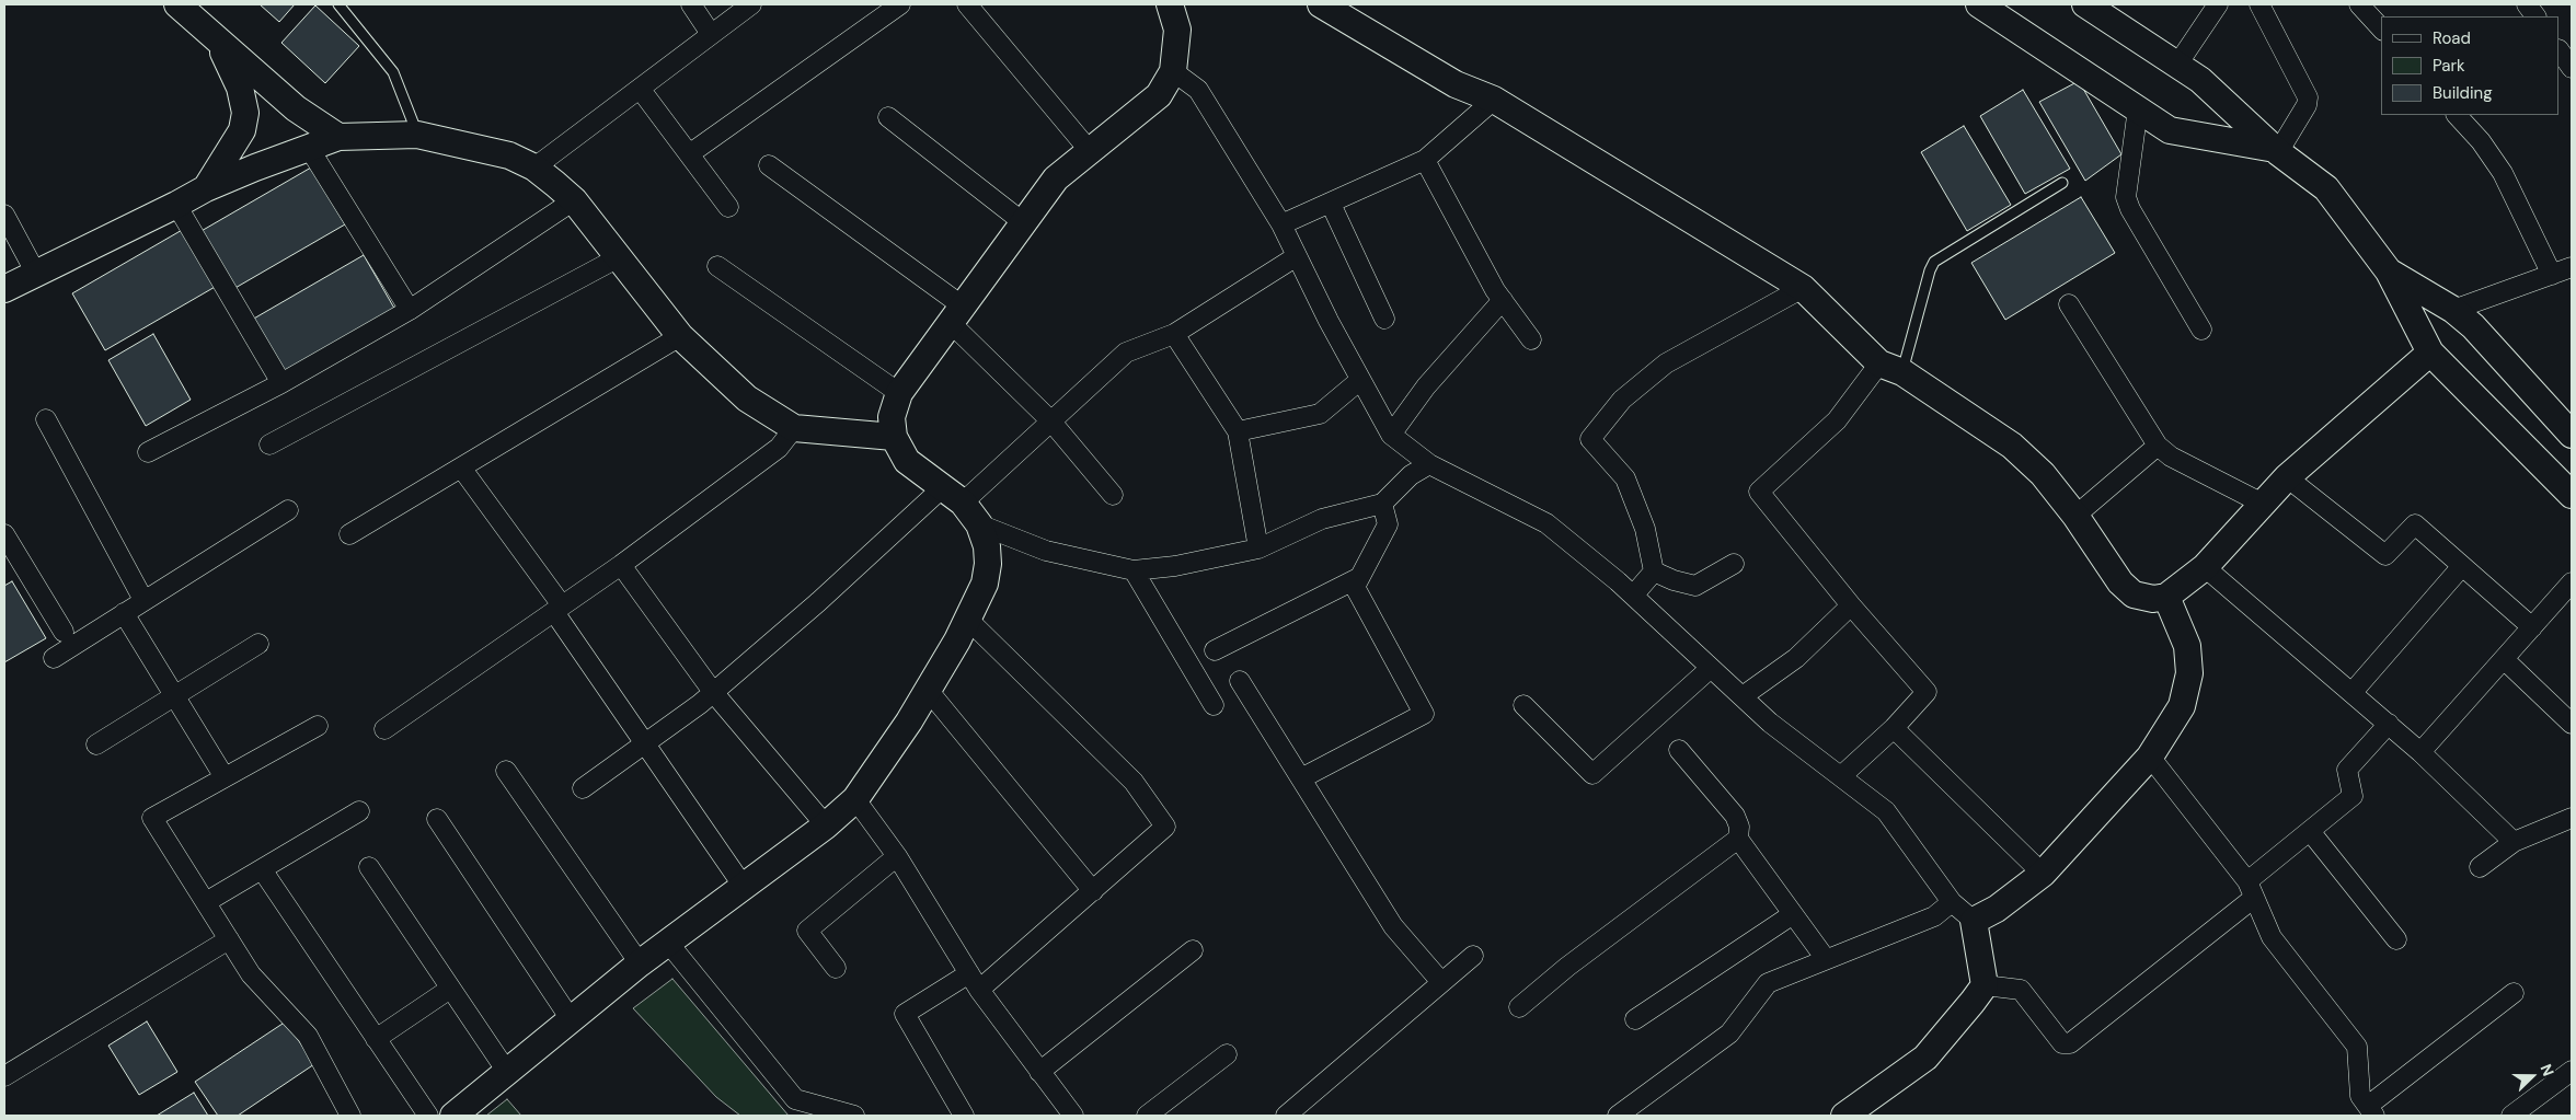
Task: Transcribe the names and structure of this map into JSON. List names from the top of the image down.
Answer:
{
  "legend": ["Road", "Park", "Building"],
  "north": "right"
}
